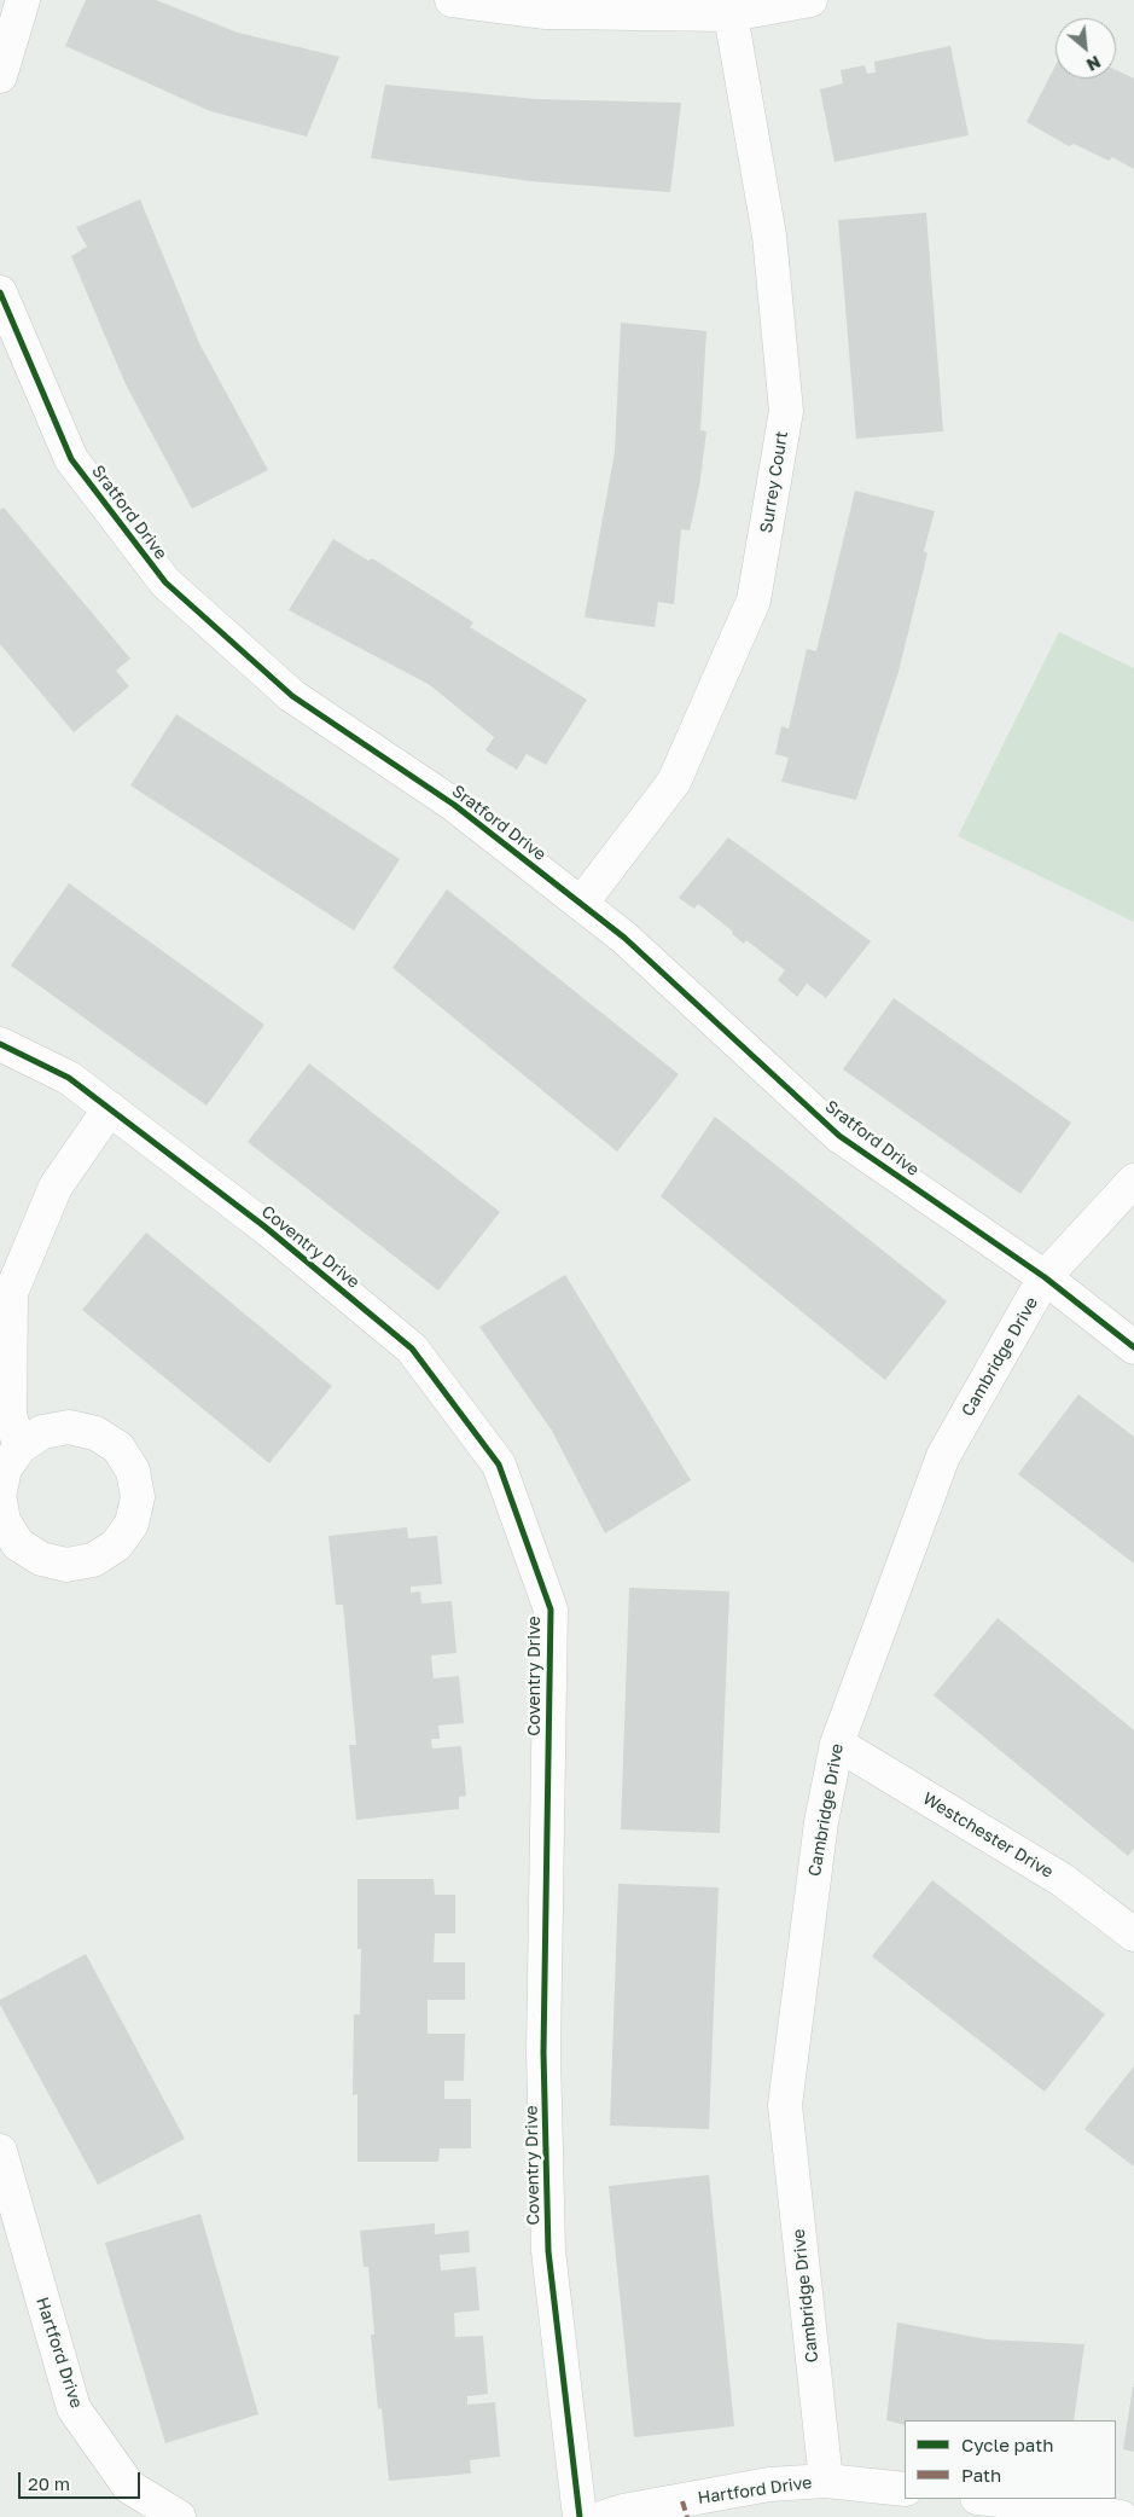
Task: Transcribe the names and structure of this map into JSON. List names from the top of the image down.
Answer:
{
  "streets": {
    "street": [
      "Surrey Court",
      "Sratford Drive",
      "Coventry Drive",
      "Cambridge Drive",
      "Westchester Drive",
      "Hartford Drive"
    ]
  },
  "crossings": [
    ["Surrey Court", "Sratford Drive"],
    ["Sratford Drive", "Cambridge Drive"],
    ["Cambridge Drive", "Westchester Drive"],
    ["Cambridge Drive", "Hartford Drive"]
  ],
  "legend": ["Cycle path", "Path"],
  "scale_bar": "20 m",
  "north": "bottom right"
}
